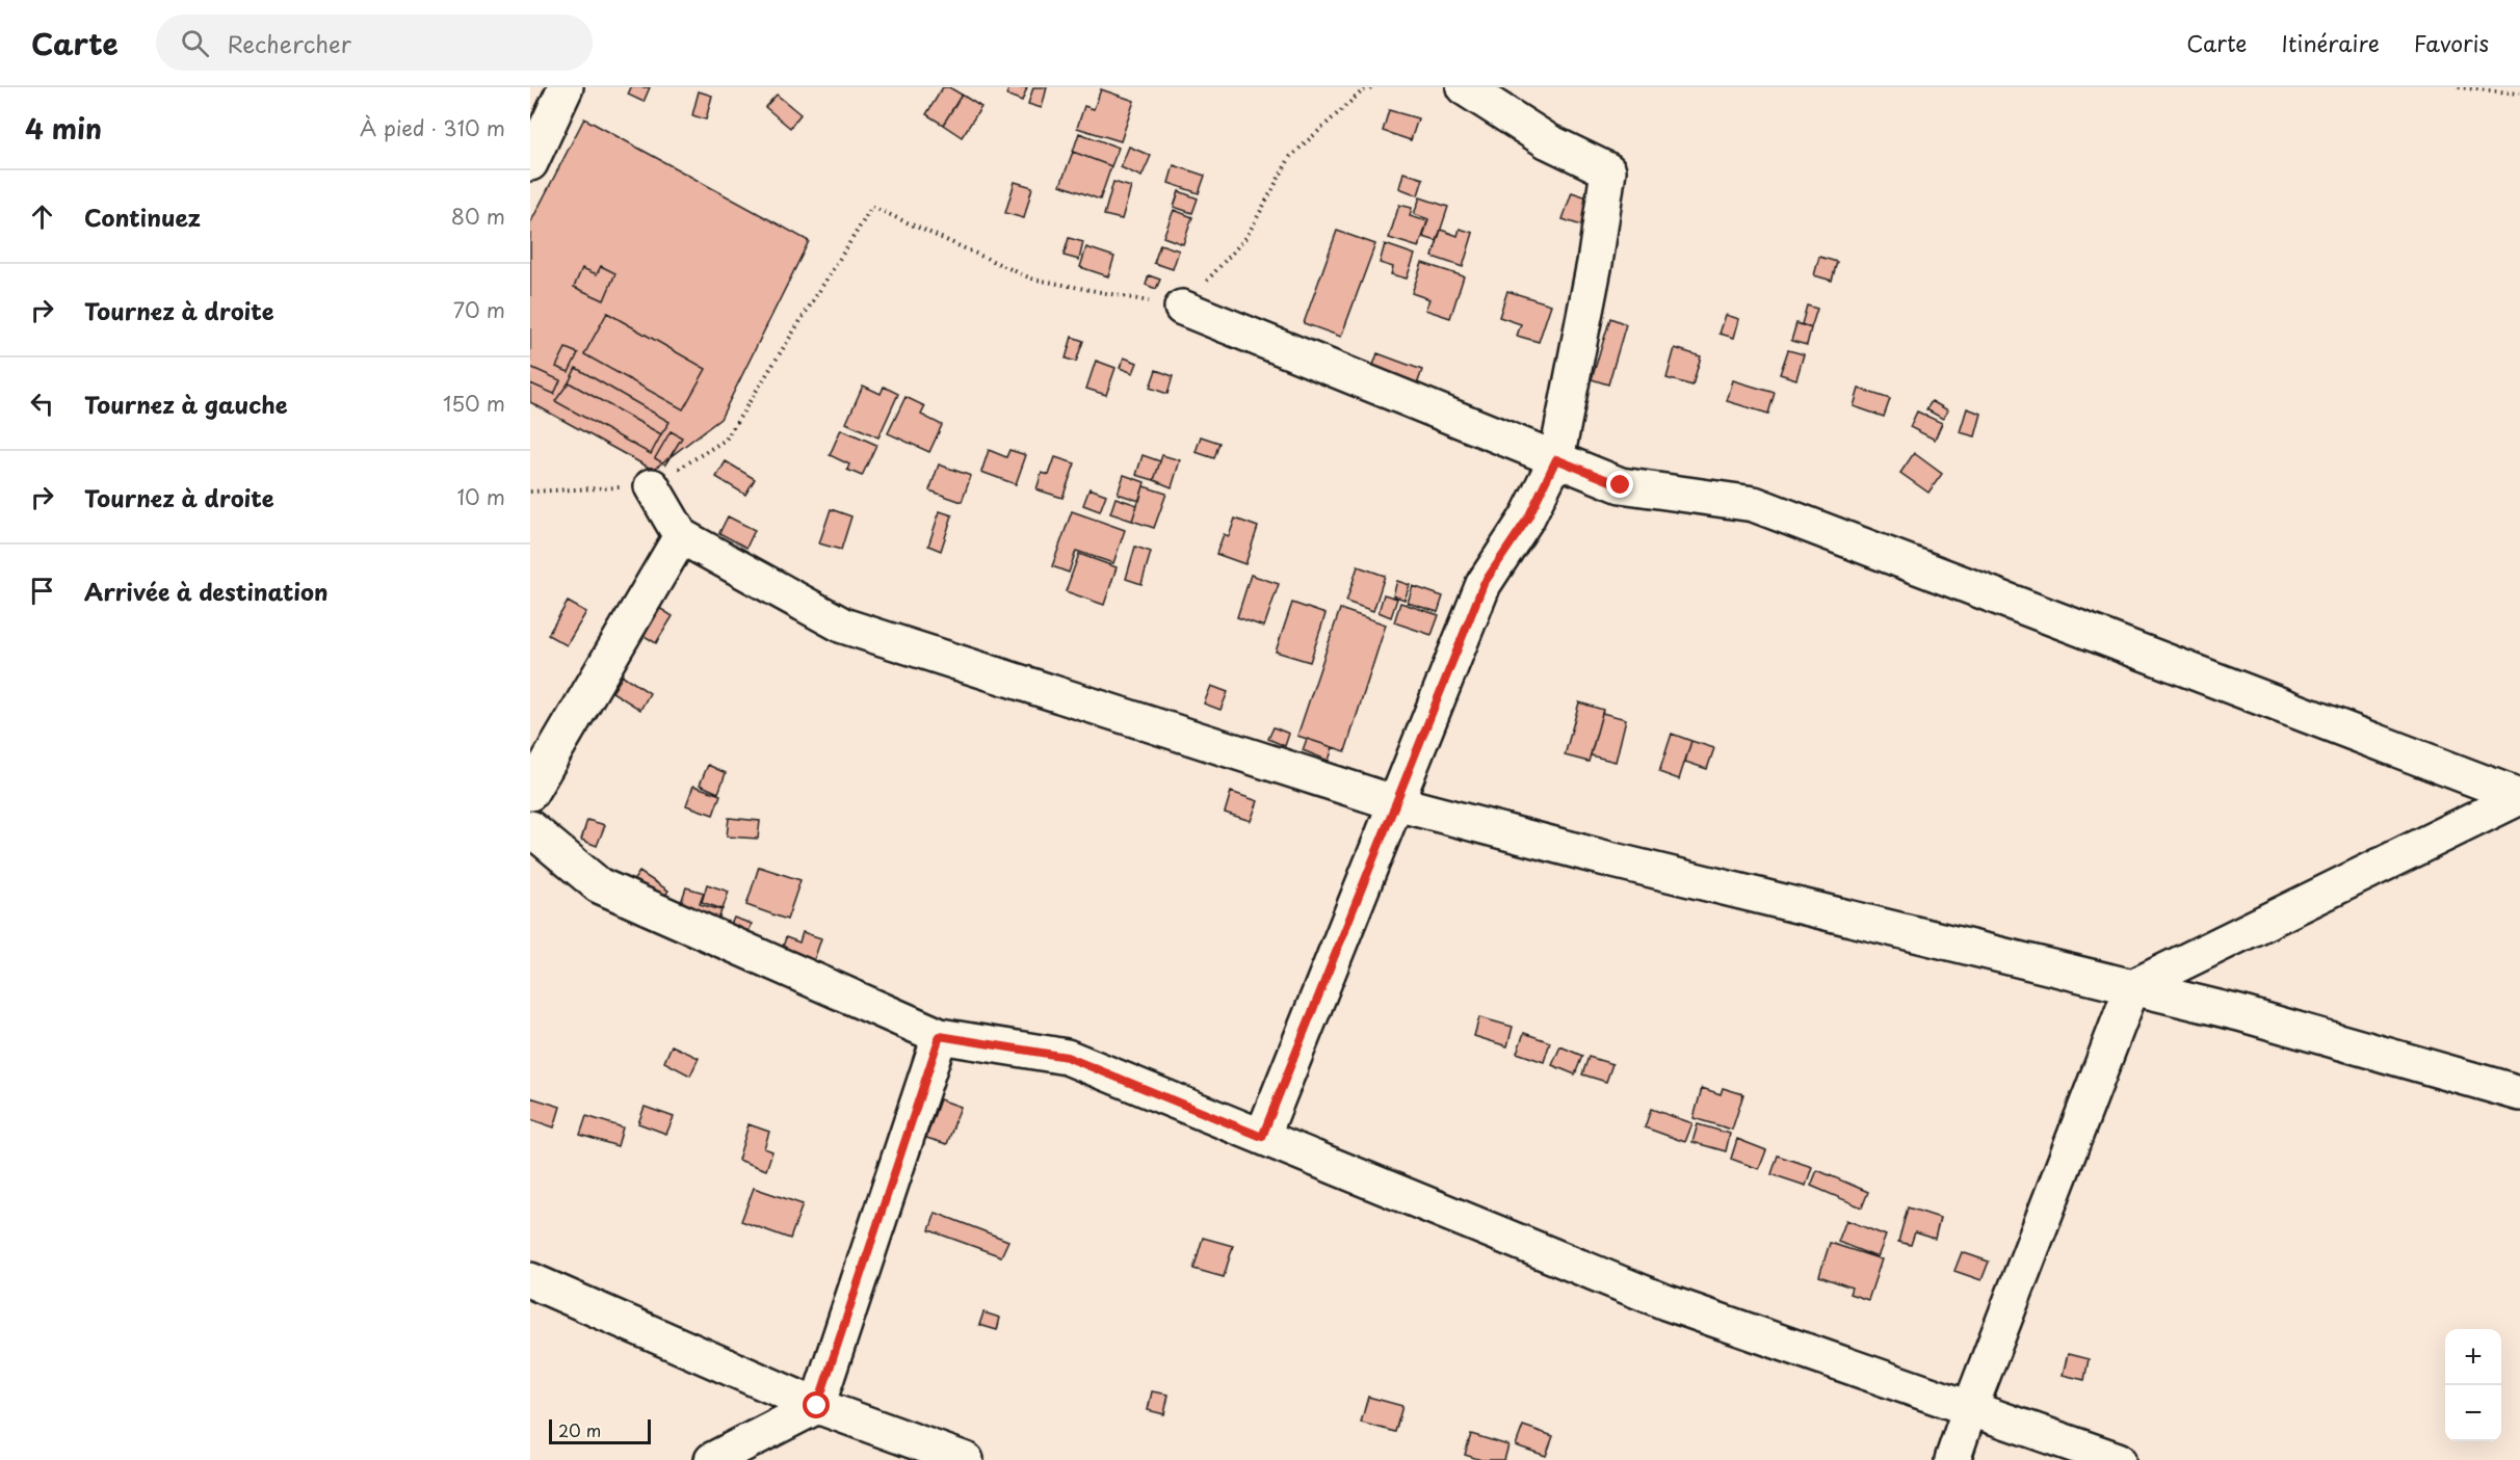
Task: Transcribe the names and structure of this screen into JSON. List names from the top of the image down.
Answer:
{
  "scale_bar": "20 m",
  "page": {
    "header": "Carte",
    "search": "Rechercher",
    "nav": ["Carte", "Itinéraire", "Favoris"],
    "heading": ["4 min", "À pied · 310 m"],
    "list": [
      ["Continuez", "80 m"],
      ["Tournez à droite", "70 m"],
      ["Tournez à gauche", "150 m"],
      ["Tournez à droite", "10 m"],
      "Arrivée à destination"
    ],
    "map_buttons": ["+", "−"],
    "scale": "20 m"
  }
}
